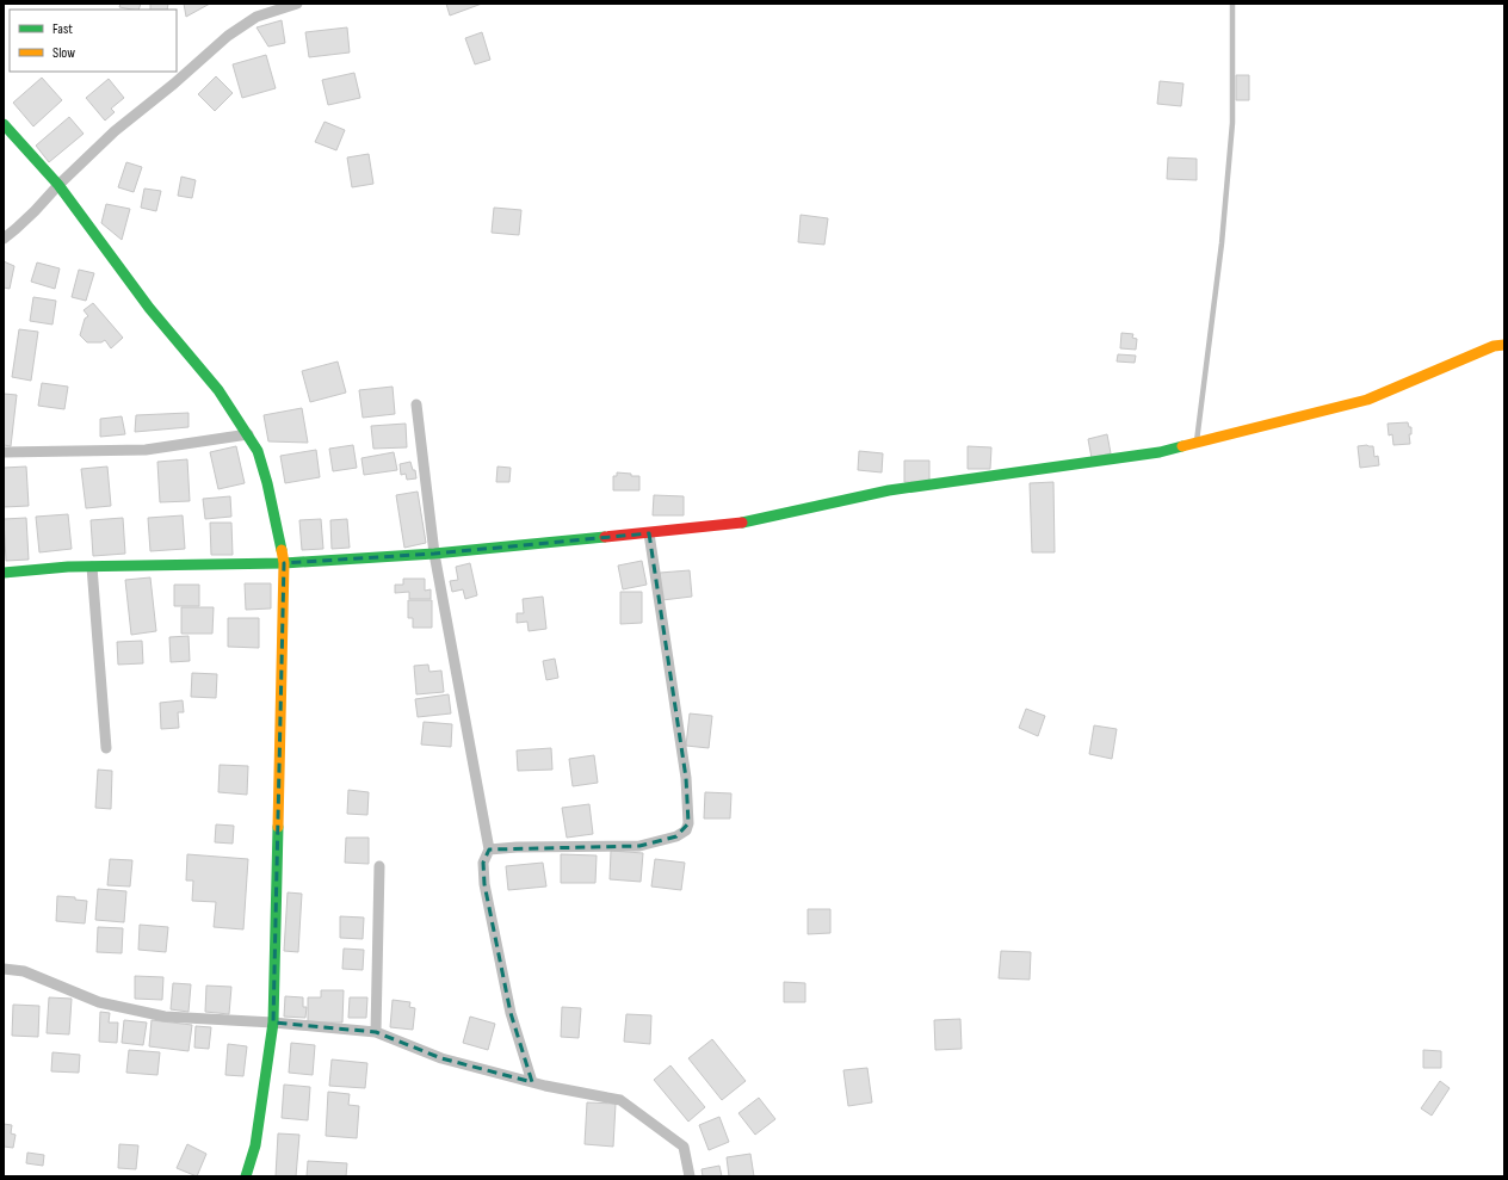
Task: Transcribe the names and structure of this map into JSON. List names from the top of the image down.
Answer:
{
  "legend": ["Fast", "Slow"]
}
